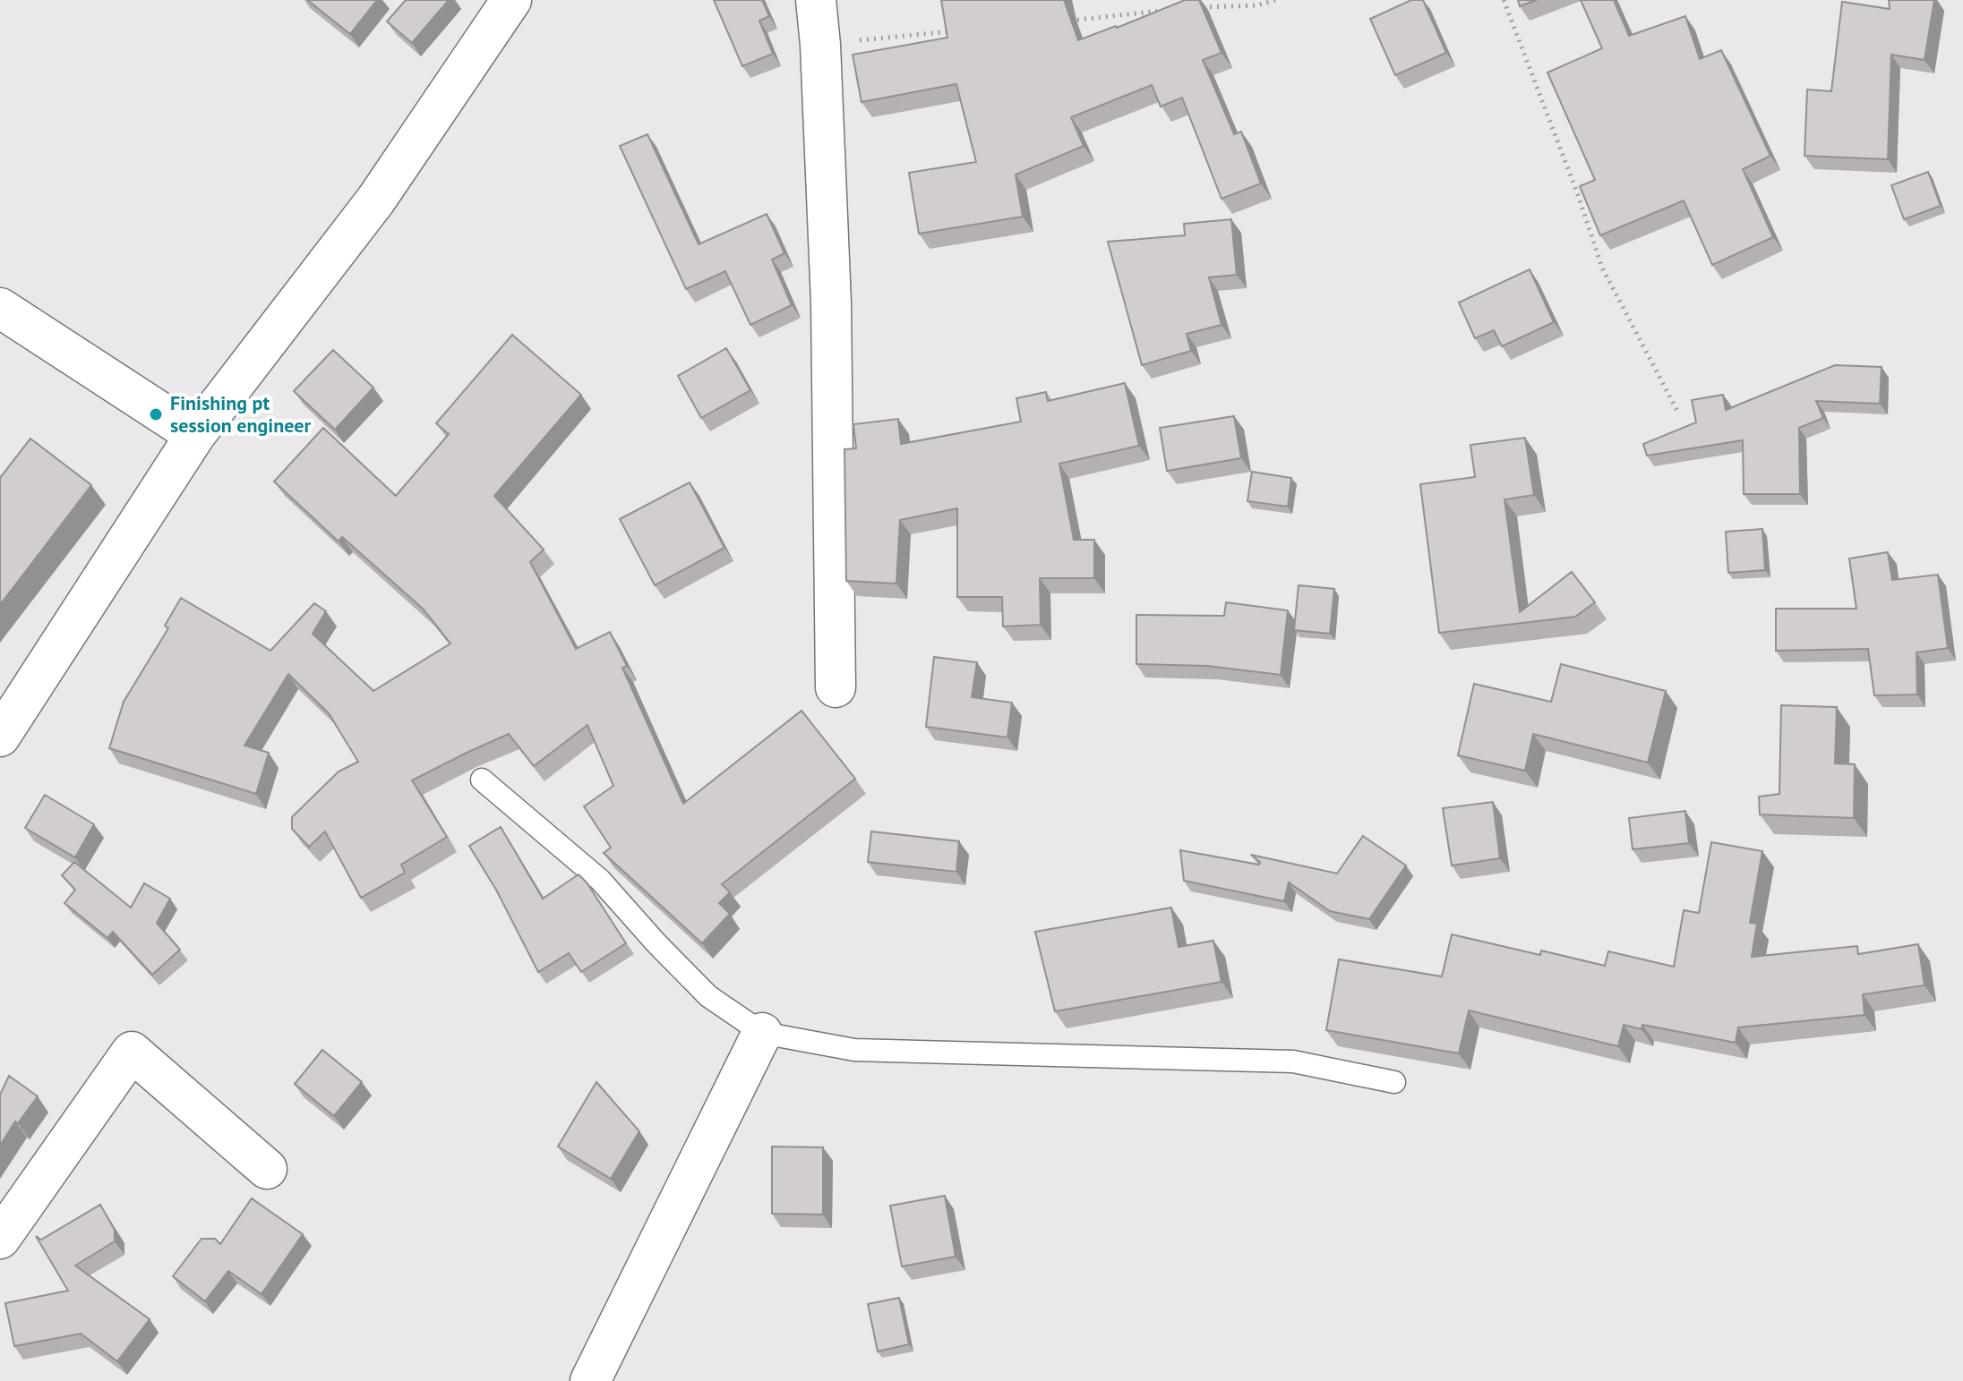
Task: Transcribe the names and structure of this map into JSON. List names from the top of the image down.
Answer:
{
  "places": ["Finishing pt session engineer"]
}
